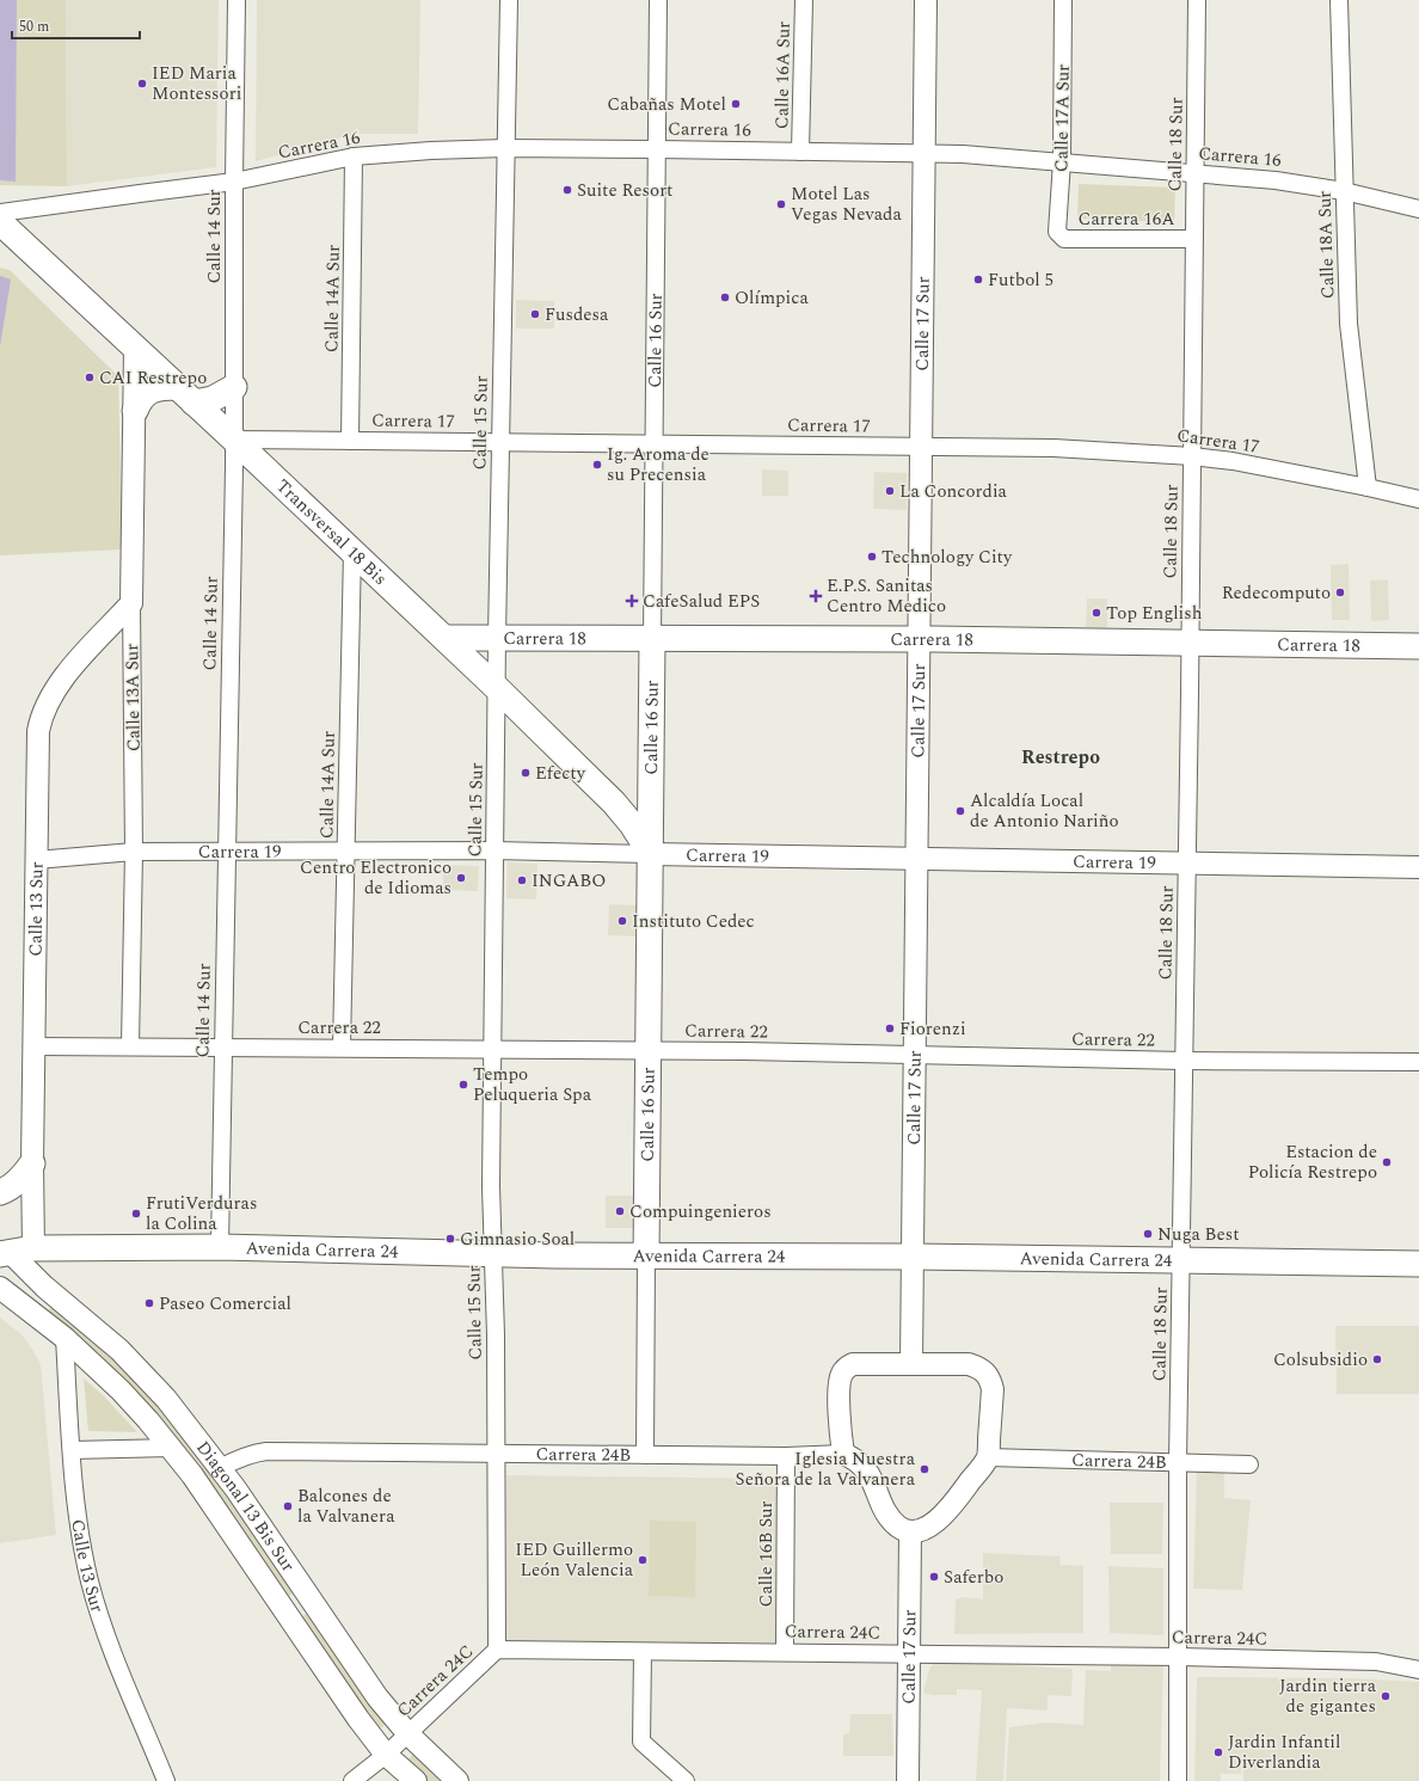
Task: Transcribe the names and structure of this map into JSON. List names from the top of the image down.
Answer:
{
  "streets": {
    "main road": [
      "Calle 16 Sur",
      "Transversal 18 Bis",
      "Carrera 18",
      "Avenida Carrera 24"
    ],
    "street": [
      "Calle 16A Sur",
      "Calle 17A Sur",
      "Carrera 16",
      "Calle 18 Sur",
      "Carrera 16A",
      "Calle 14 Sur",
      "Calle 18A Sur",
      "Calle 14A Sur",
      "Calle 17 Sur",
      "Carrera 17",
      "Calle 15 Sur",
      "Calle 13A Sur",
      "Carrera 19",
      "Calle 13 Sur",
      "Carrera 22",
      "Carrera 24B",
      "Diagonal 13 Bis Sur",
      "Calle 16B Sur",
      "Carrera 24C"
    ]
  },
  "crossings": [
    ["Calle 16A Sur", "Carrera 16"],
    ["Calle 17A Sur", "Carrera 16"],
    ["Calle 17A Sur", "Carrera 16A"],
    ["Carrera 16", "Calle 18 Sur"],
    ["Carrera 16", "Calle 14 Sur"],
    ["Carrera 16", "Calle 18A Sur"],
    ["Carrera 16", "Calle 14A Sur"],
    ["Carrera 16", "Calle 17 Sur"],
    ["Carrera 16", "Calle 16 Sur"],
    ["Carrera 16", "Calle 15 Sur"],
    ["Calle 18 Sur", "Carrera 16A"],
    ["Calle 18 Sur", "Carrera 17"],
    ["Calle 18 Sur", "Carrera 18"],
    ["Calle 18 Sur", "Carrera 19"],
    ["Calle 18 Sur", "Carrera 22"],
    ["Calle 18 Sur", "Avenida Carrera 24"],
    ["Calle 18 Sur", "Carrera 24B"],
    ["Calle 18 Sur", "Carrera 24C"],
    ["Calle 14 Sur", "Carrera 17"],
    ["Calle 14 Sur", "Transversal 18 Bis"],
    ["Calle 14 Sur", "Carrera 19"],
    ["Calle 14 Sur", "Carrera 22"],
    ["Calle 14 Sur", "Avenida Carrera 24"],
    ["Calle 18A Sur", "Carrera 17"],
    ["Calle 14A Sur", "Carrera 17"],
    ["Calle 14A Sur", "Transversal 18 Bis"],
    ["Calle 14A Sur", "Carrera 19"],
    ["Calle 14A Sur", "Carrera 22"],
    ["Calle 17 Sur", "Carrera 17"],
    ["Calle 17 Sur", "Carrera 18"],
    ["Calle 17 Sur", "Carrera 19"],
    ["Calle 17 Sur", "Carrera 22"],
    ["Calle 17 Sur", "Avenida Carrera 24"],
    ["Calle 17 Sur", "Carrera 24B"],
    ["Calle 17 Sur", "Carrera 24C"],
    ["Calle 16 Sur", "Carrera 17"],
    ["Calle 16 Sur", "Transversal 18 Bis"],
    ["Calle 16 Sur", "Carrera 18"],
    ["Calle 16 Sur", "Carrera 19"],
    ["Calle 16 Sur", "Carrera 22"],
    ["Calle 16 Sur", "Avenida Carrera 24"],
    ["Calle 16 Sur", "Carrera 24B"],
    ["Carrera 17", "Calle 15 Sur"],
    ["Carrera 17", "Transversal 18 Bis"],
    ["Calle 15 Sur", "Transversal 18 Bis"],
    ["Calle 15 Sur", "Carrera 18"],
    ["Calle 15 Sur", "Carrera 19"],
    ["Calle 15 Sur", "Carrera 22"],
    ["Calle 15 Sur", "Avenida Carrera 24"],
    ["Calle 15 Sur", "Carrera 24B"],
    ["Calle 15 Sur", "Carrera 24C"],
    ["Transversal 18 Bis", "Carrera 18"],
    ["Transversal 18 Bis", "Calle 13A Sur"],
    ["Transversal 18 Bis", "Carrera 19"],
    ["Calle 13A Sur", "Carrera 19"],
    ["Calle 13A Sur", "Calle 13 Sur"],
    ["Calle 13A Sur", "Carrera 22"],
    ["Carrera 19", "Calle 13 Sur"],
    ["Calle 13 Sur", "Carrera 22"],
    ["Calle 13 Sur", "Avenida Carrera 24"],
    ["Calle 13 Sur", "Diagonal 13 Bis Sur"],
    ["Avenida Carrera 24", "Diagonal 13 Bis Sur"],
    ["Carrera 24B", "Diagonal 13 Bis Sur"],
    ["Carrera 24B", "Calle 16B Sur"],
    ["Diagonal 13 Bis Sur", "Carrera 24C"],
    ["Calle 16B Sur", "Carrera 24C"]
  ],
  "districts": ["Restrepo"],
  "places": {
    "other": [
      "IED Maria Montessori",
      "Cabañas Motel",
      "Suite Resort",
      "Motel Las Vegas Nevada",
      "Futbol 5",
      "Olímpica",
      "Fusdesa",
      "CAI Restrepo",
      "Ig. Aroma de su Precensia",
      "La Concordia",
      "Technology City",
      "Redecomputo",
      "Top English",
      "Efecty",
      "Alcaldía Local de Antonio Nariño",
      "Centro Electronico de Idiomas",
      "INGABO",
      "Instituto Cedec",
      "Fiorenzi",
      "Tempo Peluqueria Spa",
      "Estacion de Policía Restrepo",
      "Compuingenieros",
      "FrutiVerduras la Colina",
      "Nuga Best",
      "Gimnasio Soal",
      "Paseo Comercial",
      "Colsubsidio",
      "Iglesia Nuestra Señora de la Valvanera",
      "Balcones de la Valvanera",
      "IED Guillermo León Valencia",
      "Saferbo",
      "Jardin tierra de gigantes",
      "Jardin Infantil Diverlandia"
    ],
    "health": ["E.P.S. Sanitas Centro Medico", "CafeSalud EPS"]
  },
  "scale_bar": "50 m"
}
